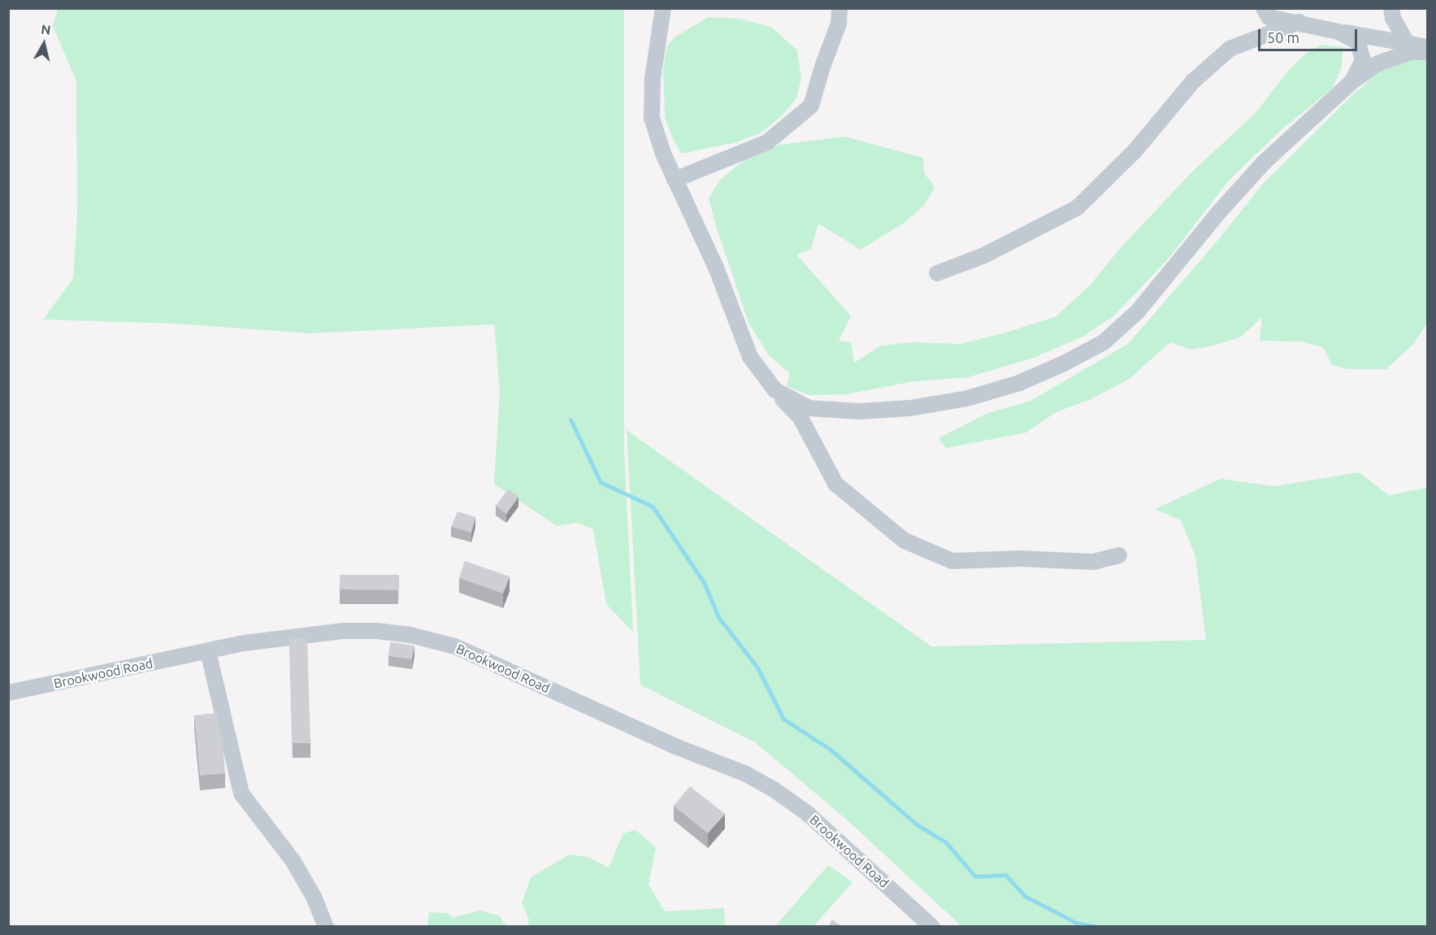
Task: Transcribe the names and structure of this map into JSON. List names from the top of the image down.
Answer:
{
  "streets": {
    "street": ["Brookwood Road"]
  },
  "scale_bar": "50 m",
  "north": "top"
}
